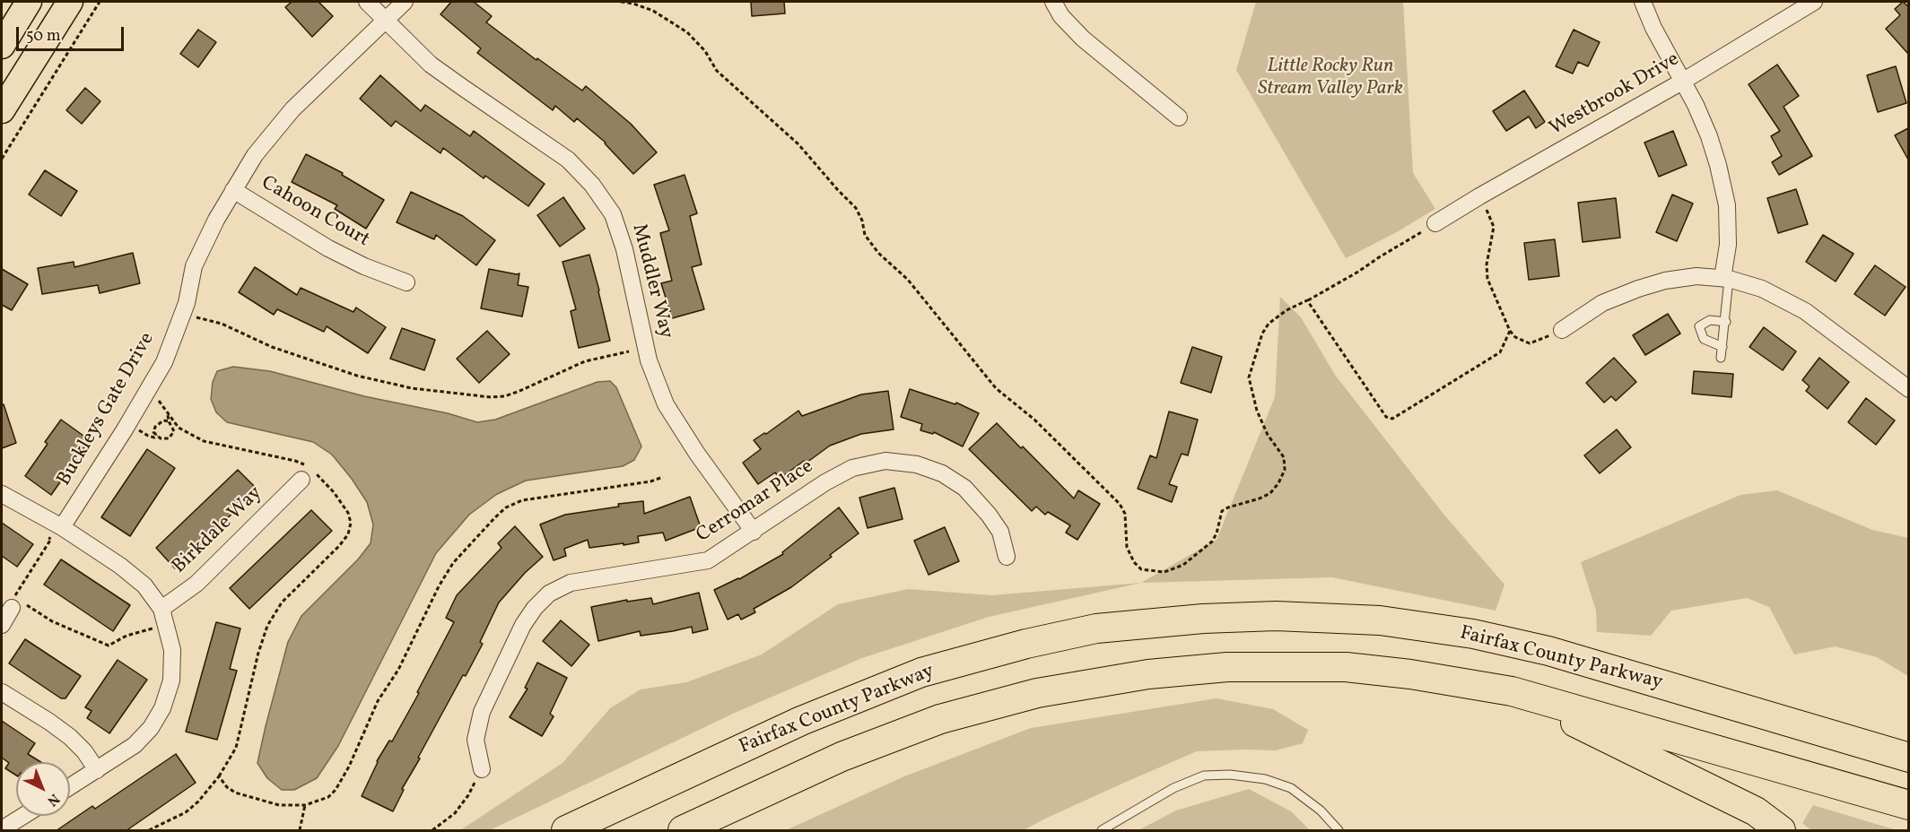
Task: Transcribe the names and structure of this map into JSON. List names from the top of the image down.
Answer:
{
  "streets": {
    "highway": ["Fairfax County Parkway"],
    "street": [
      "Westbrook Drive",
      "Cahoon Court",
      "Muddler Way",
      "Buckleys Gate Drive",
      "Cerromar Place",
      "Birkdale Way"
    ]
  },
  "crossings": [
    ["Cahoon Court", "Buckleys Gate Drive"],
    ["Muddler Way", "Buckleys Gate Drive"],
    ["Muddler Way", "Cerromar Place"]
  ],
  "parks": ["Little Rocky Run Stream Valley Park"],
  "scale_bar": "50 m",
  "north": "bottom right"
}
